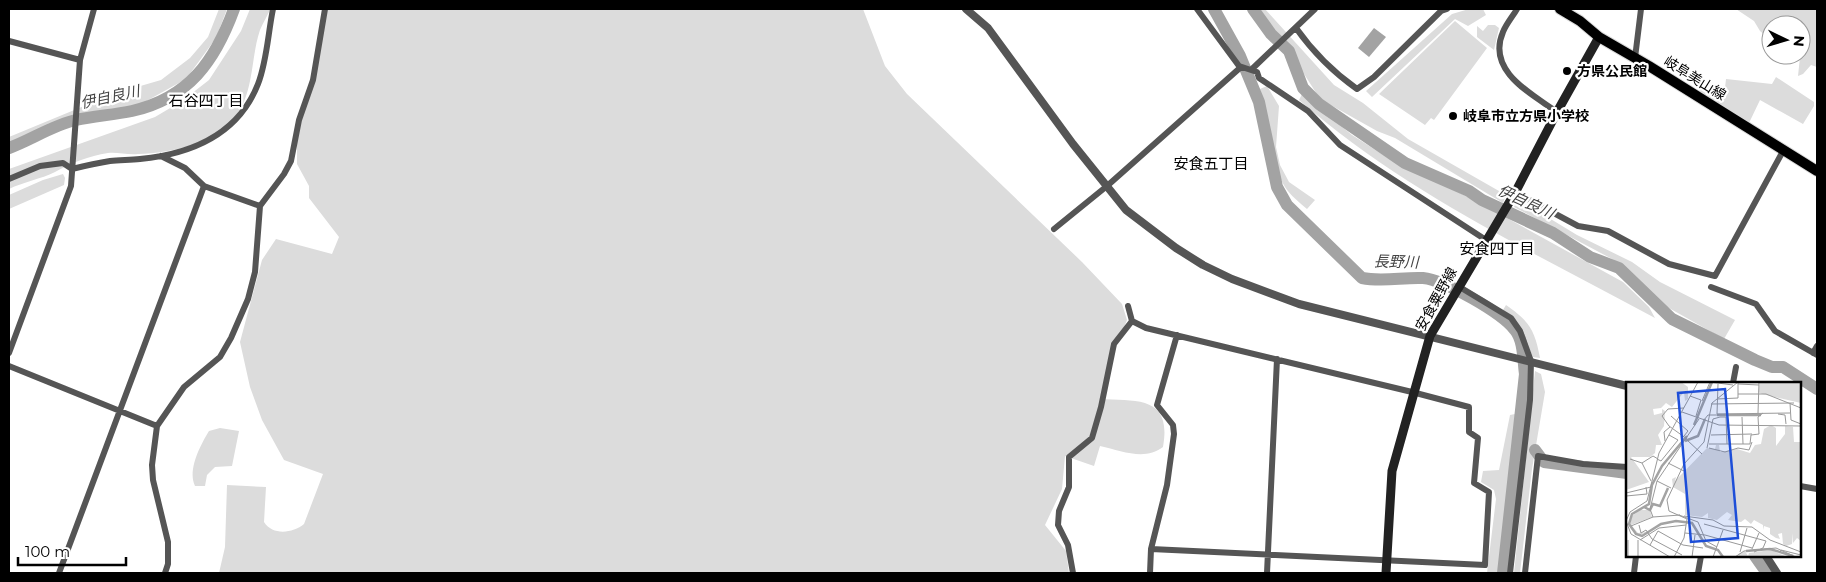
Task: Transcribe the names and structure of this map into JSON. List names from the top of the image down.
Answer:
{
  "streets": {
    "main road": ["岐阜美山線", "安食粟野線"]
  },
  "crossings": [
    ["岐阜美山線", "安食粟野線"]
  ],
  "districts": ["石谷四丁目", "安食五丁目", "安食四丁目"],
  "water": ["伊自良川", "長野川"],
  "places": ["方県公民館", "岐阜市立方県小学校"],
  "scale_bar": "100 m",
  "north": "right"
}
